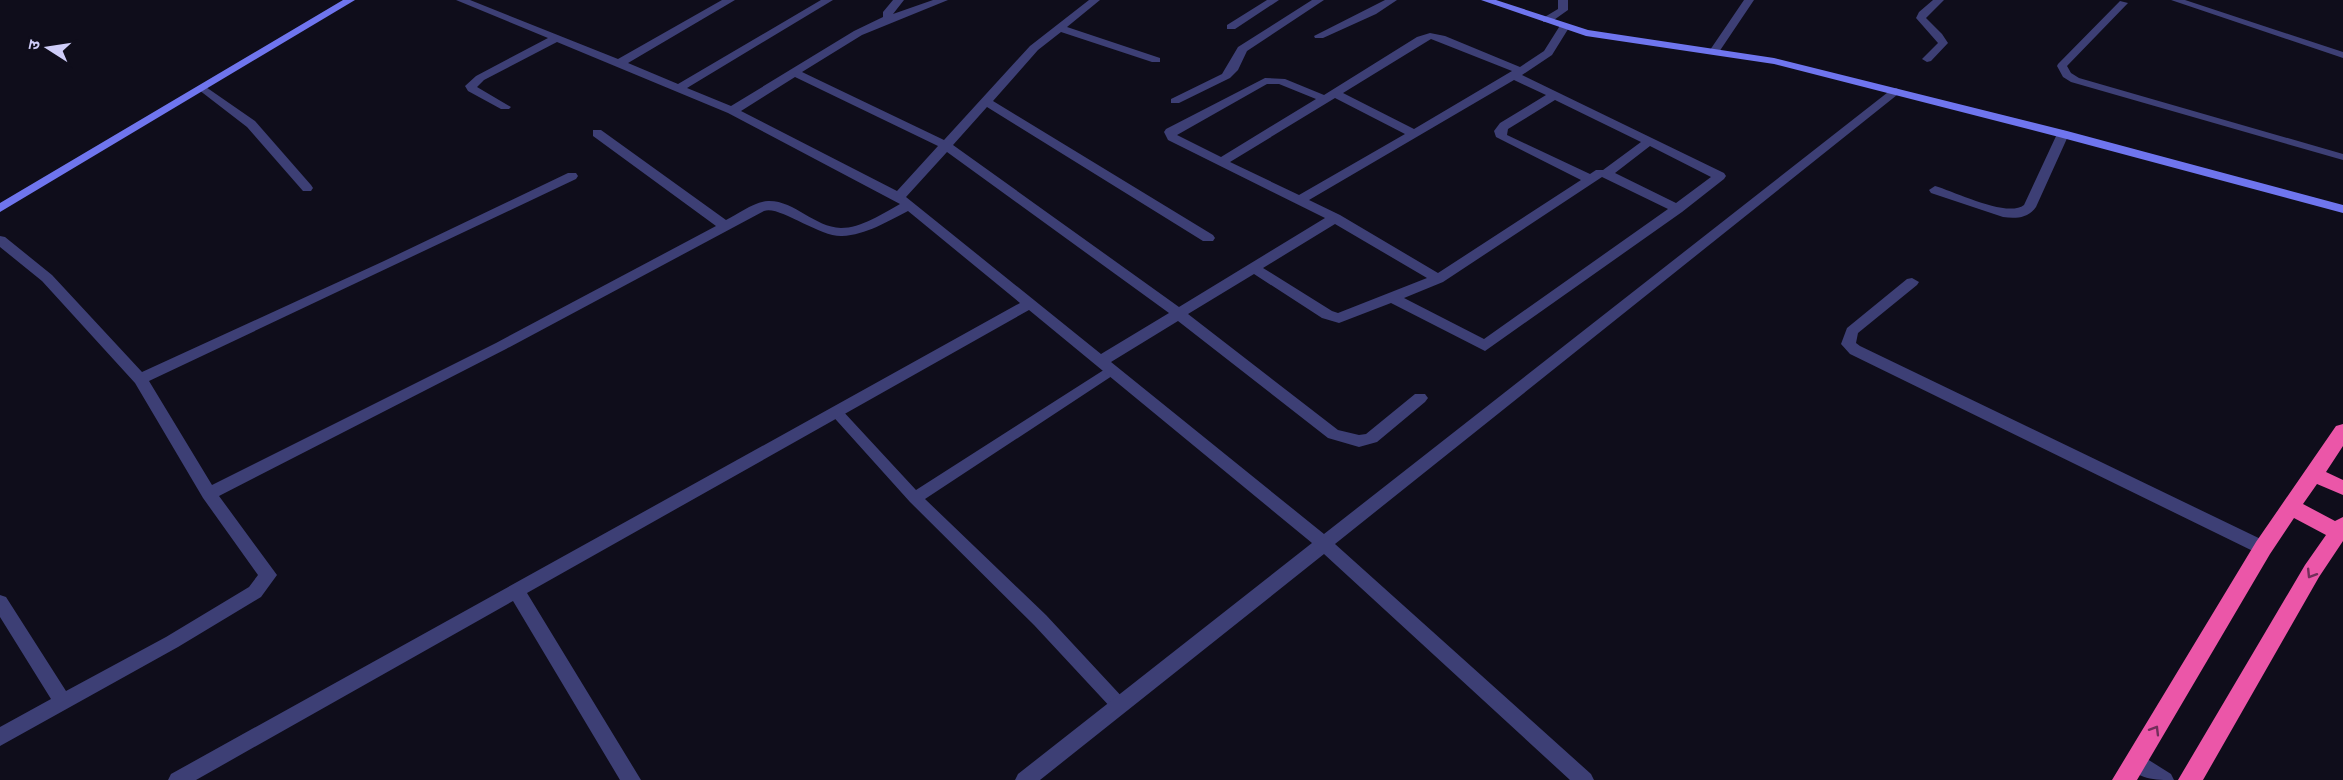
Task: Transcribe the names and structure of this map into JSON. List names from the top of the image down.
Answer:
{
  "north": "left"
}
